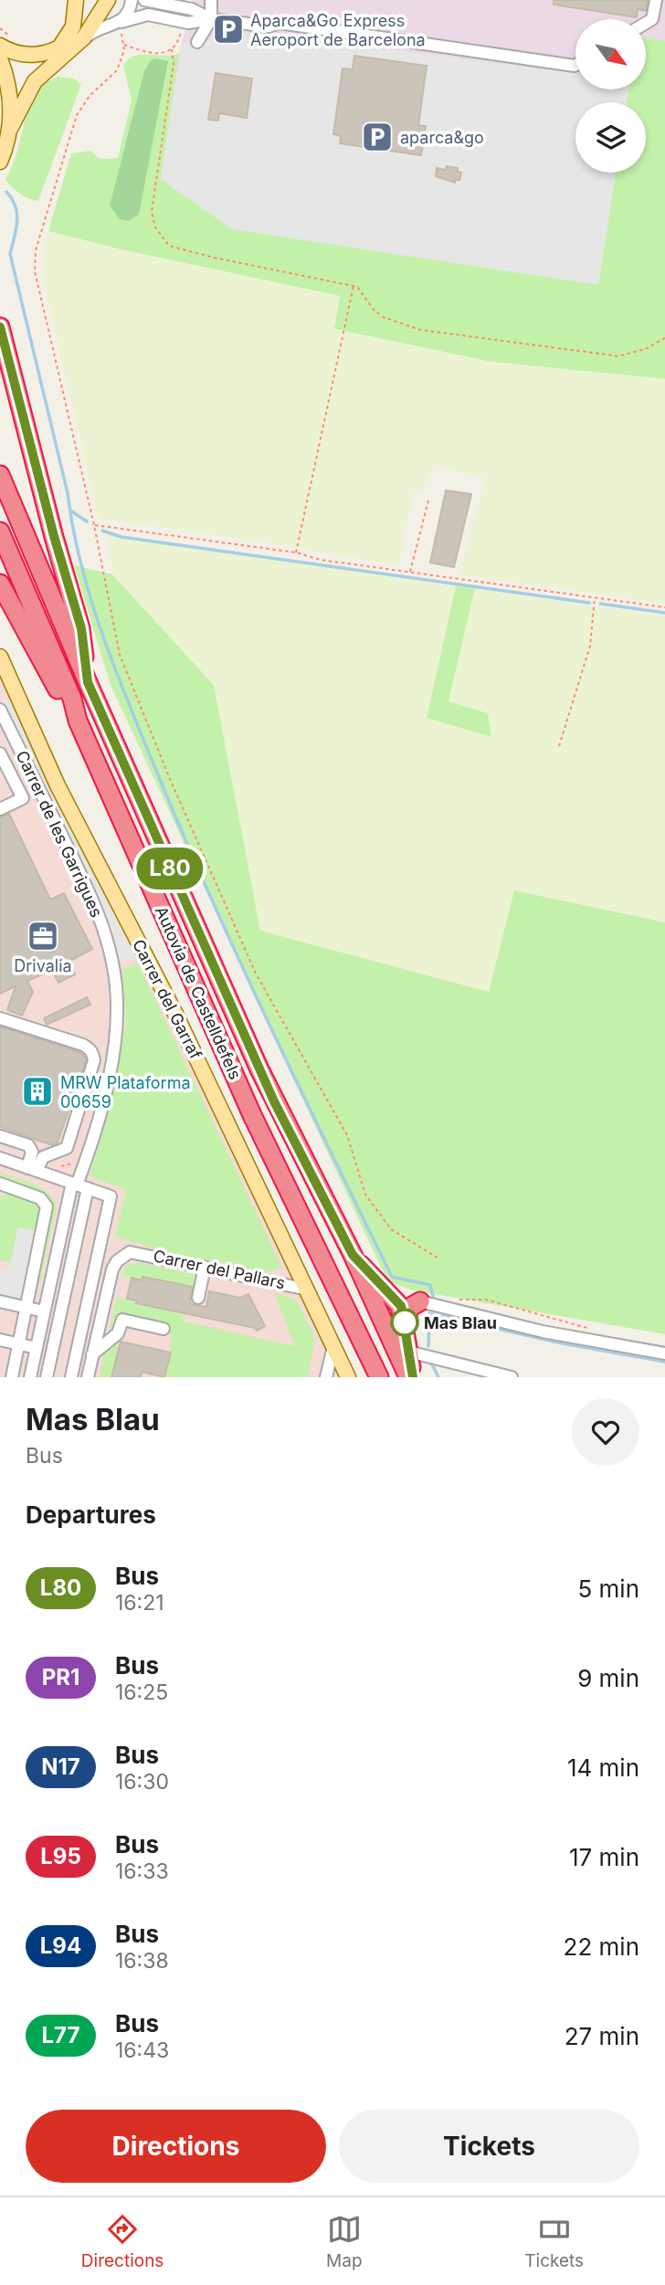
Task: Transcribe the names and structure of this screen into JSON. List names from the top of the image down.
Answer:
{
  "streets": {
    "highway": ["Autovia de Castelldefels"],
    "main road": ["Carrer del Garraf"],
    "street": ["Carrer de les Garrigues", "Carrer del Pallars"]
  },
  "crossings": [
    ["Carrer del Garraf", "Carrer del Pallars"]
  ],
  "places": {
    "parking": ["Aparca&Go Express Aeroport de Barcelona", "aparca&go"],
    "office": ["Drivalia"],
    "building": ["MRW Plataforma 00659"],
    "other": ["Mas Blau"]
  },
  "lines": ["bus line L80"],
  "north": "bottom right",
  "page": {
    "on_map": "L80",
    "heading": [
      ["Mas Blau", "Bus"],
      "Departures"
    ],
    "list": [
      {
        "mark": "L80",
        "name": "Bus",
        "note": "16:21",
        "value": "5 min"
      },
      {
        "mark": "PR1",
        "name": "Bus",
        "note": "16:25",
        "value": "9 min"
      },
      {
        "mark": "N17",
        "name": "Bus",
        "note": "16:30",
        "value": "14 min"
      },
      {
        "mark": "L95",
        "name": "Bus",
        "note": "16:33",
        "value": "17 min"
      },
      {
        "mark": "L94",
        "name": "Bus",
        "note": "16:38",
        "value": "22 min"
      },
      {
        "mark": "L77",
        "name": "Bus",
        "note": "16:43",
        "value": "27 min"
      }
    ],
    "buttons": ["Directions", "Tickets"],
    "tabs": ["Directions", "Map", "Tickets"]
  }
}
